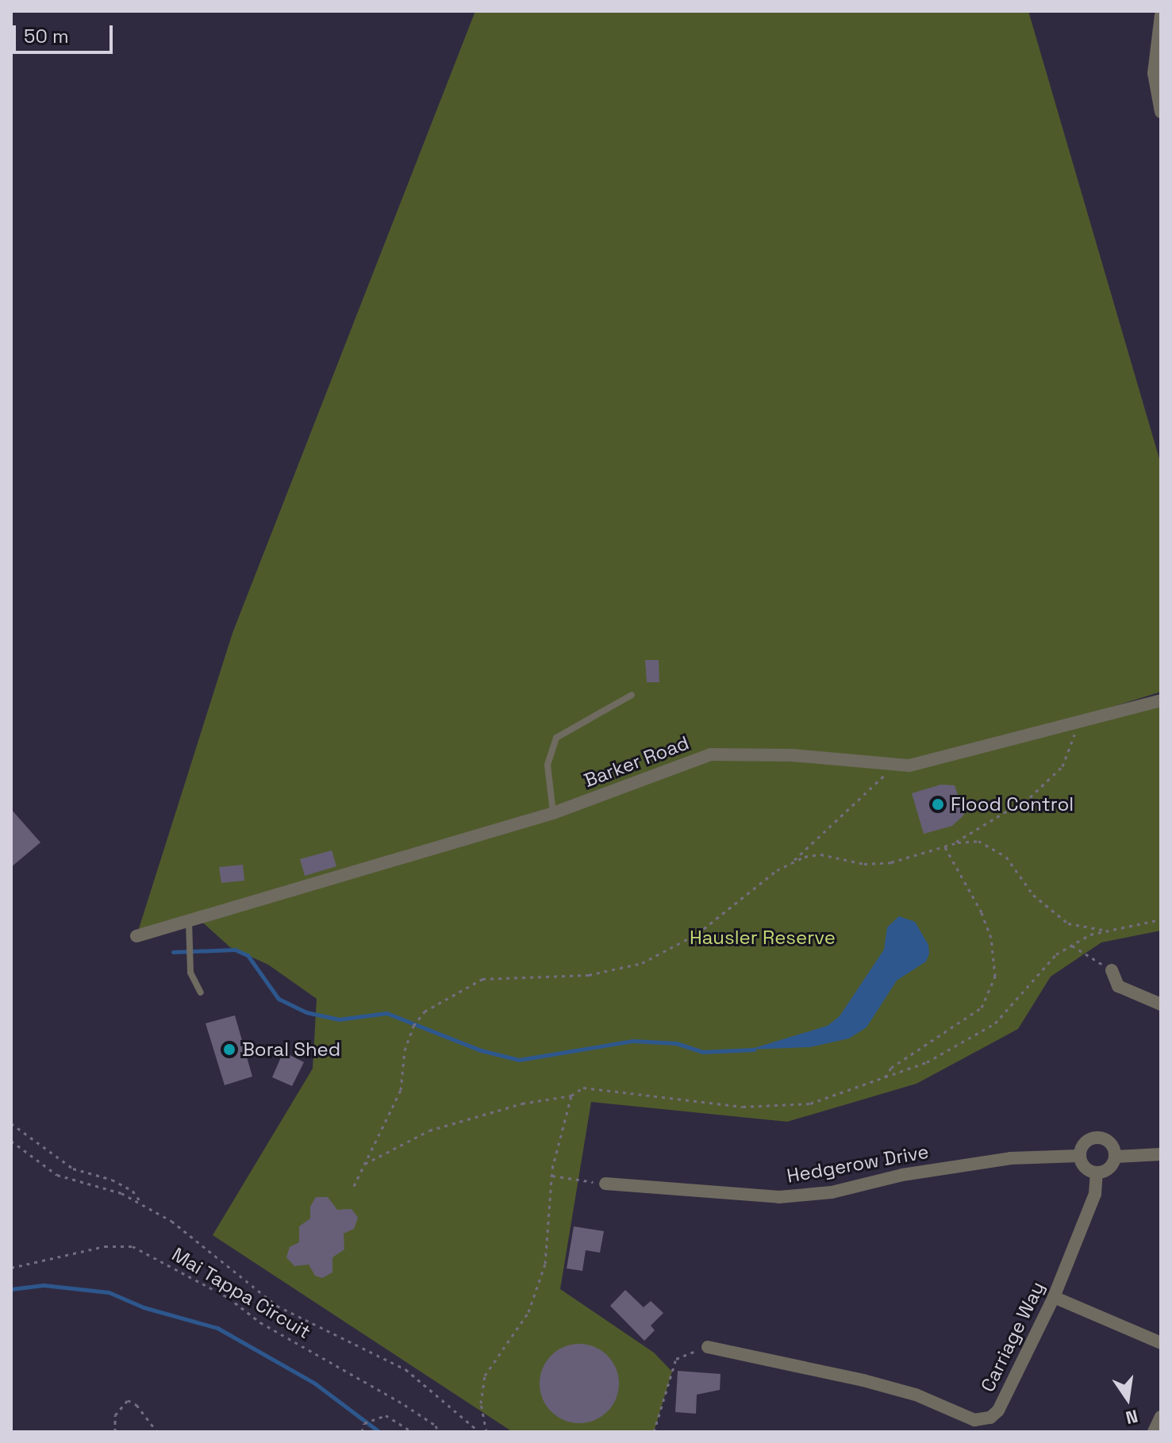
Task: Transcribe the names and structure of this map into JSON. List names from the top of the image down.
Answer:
{
  "streets": {
    "street": ["Barker Road", "Hedgerow Drive", "Carriage Way"],
    "path": ["Mai Tappa Circuit"]
  },
  "crossings": [
    ["Hedgerow Drive", "Carriage Way"]
  ],
  "parks": ["Hausler Reserve"],
  "places": ["Flood Control", "Boral Shed"],
  "scale_bar": "50 m",
  "north": "bottom"
}
